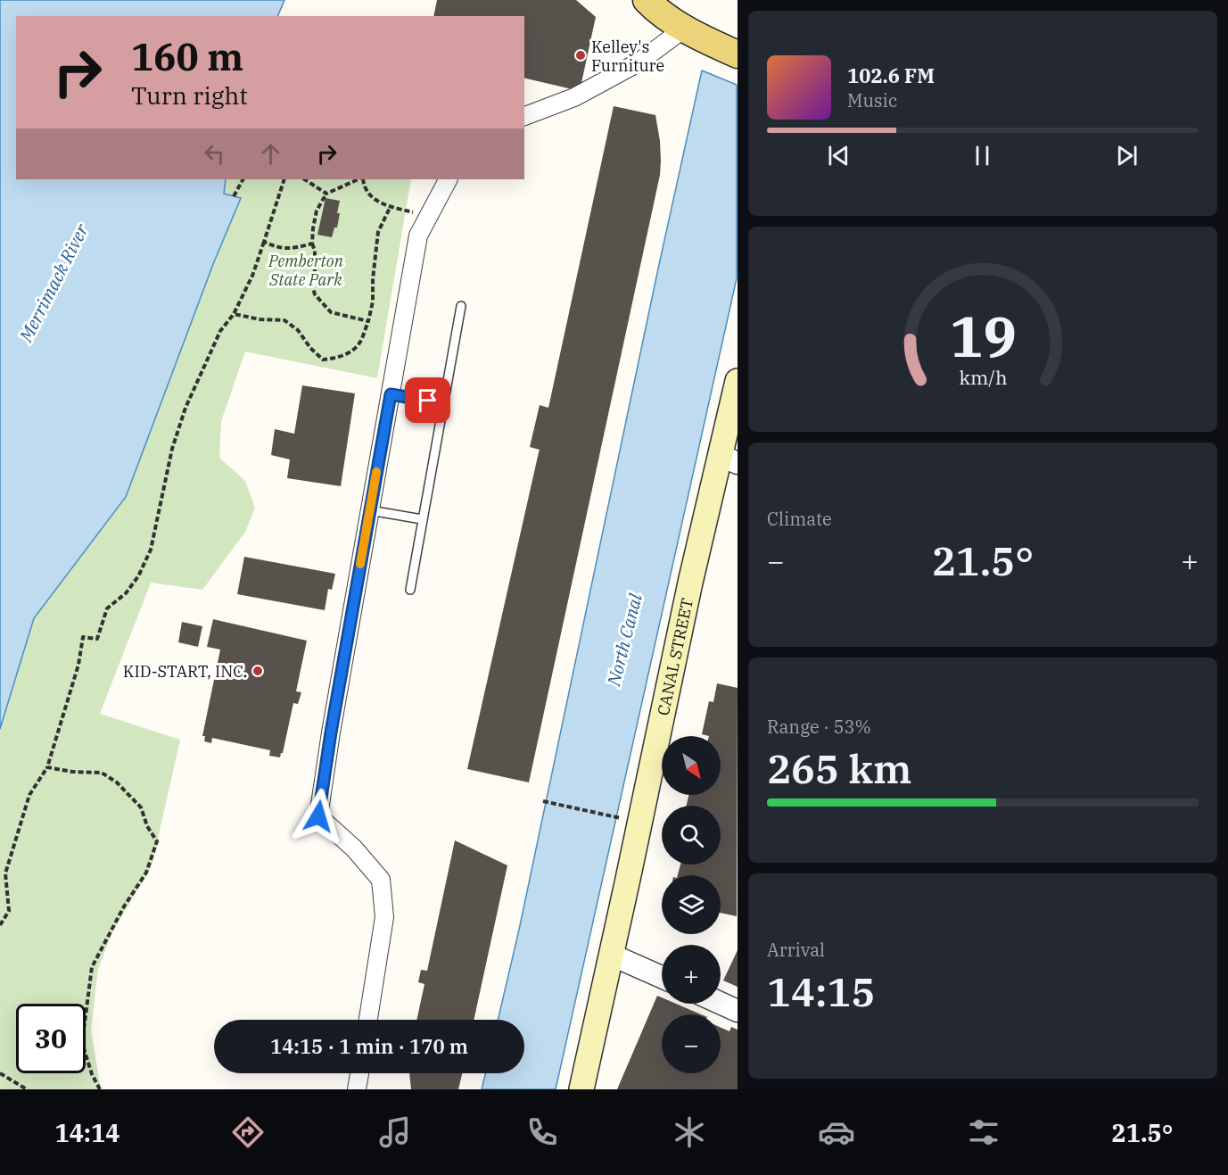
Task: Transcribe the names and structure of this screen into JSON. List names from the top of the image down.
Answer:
{
  "streets": {
    "main road": ["CANAL STREET"]
  },
  "water": ["Merrimack River", "North Canal"],
  "parks": ["Pemberton State Park"],
  "places": ["Kelley's Furniture", "KID-START, INC."],
  "north": "bottom right",
  "page": {
    "turn": ["160 m", "Turn right"],
    "song": ["102.6 FM", "Music"],
    "tile": [
      "Climate",
      ["Range · 53%", "265 km"],
      ["Arrival", "14:15"]
    ],
    "heat": ["−", "21.5°", "+"],
    "map_buttons": ["+", "−"],
    "limit": "30",
    "trip": "14:15 · 1 min · 170 m",
    "tabs": ["14:14", "21.5°"],
    "gauge": ["19", "km/h"]
  }
}
